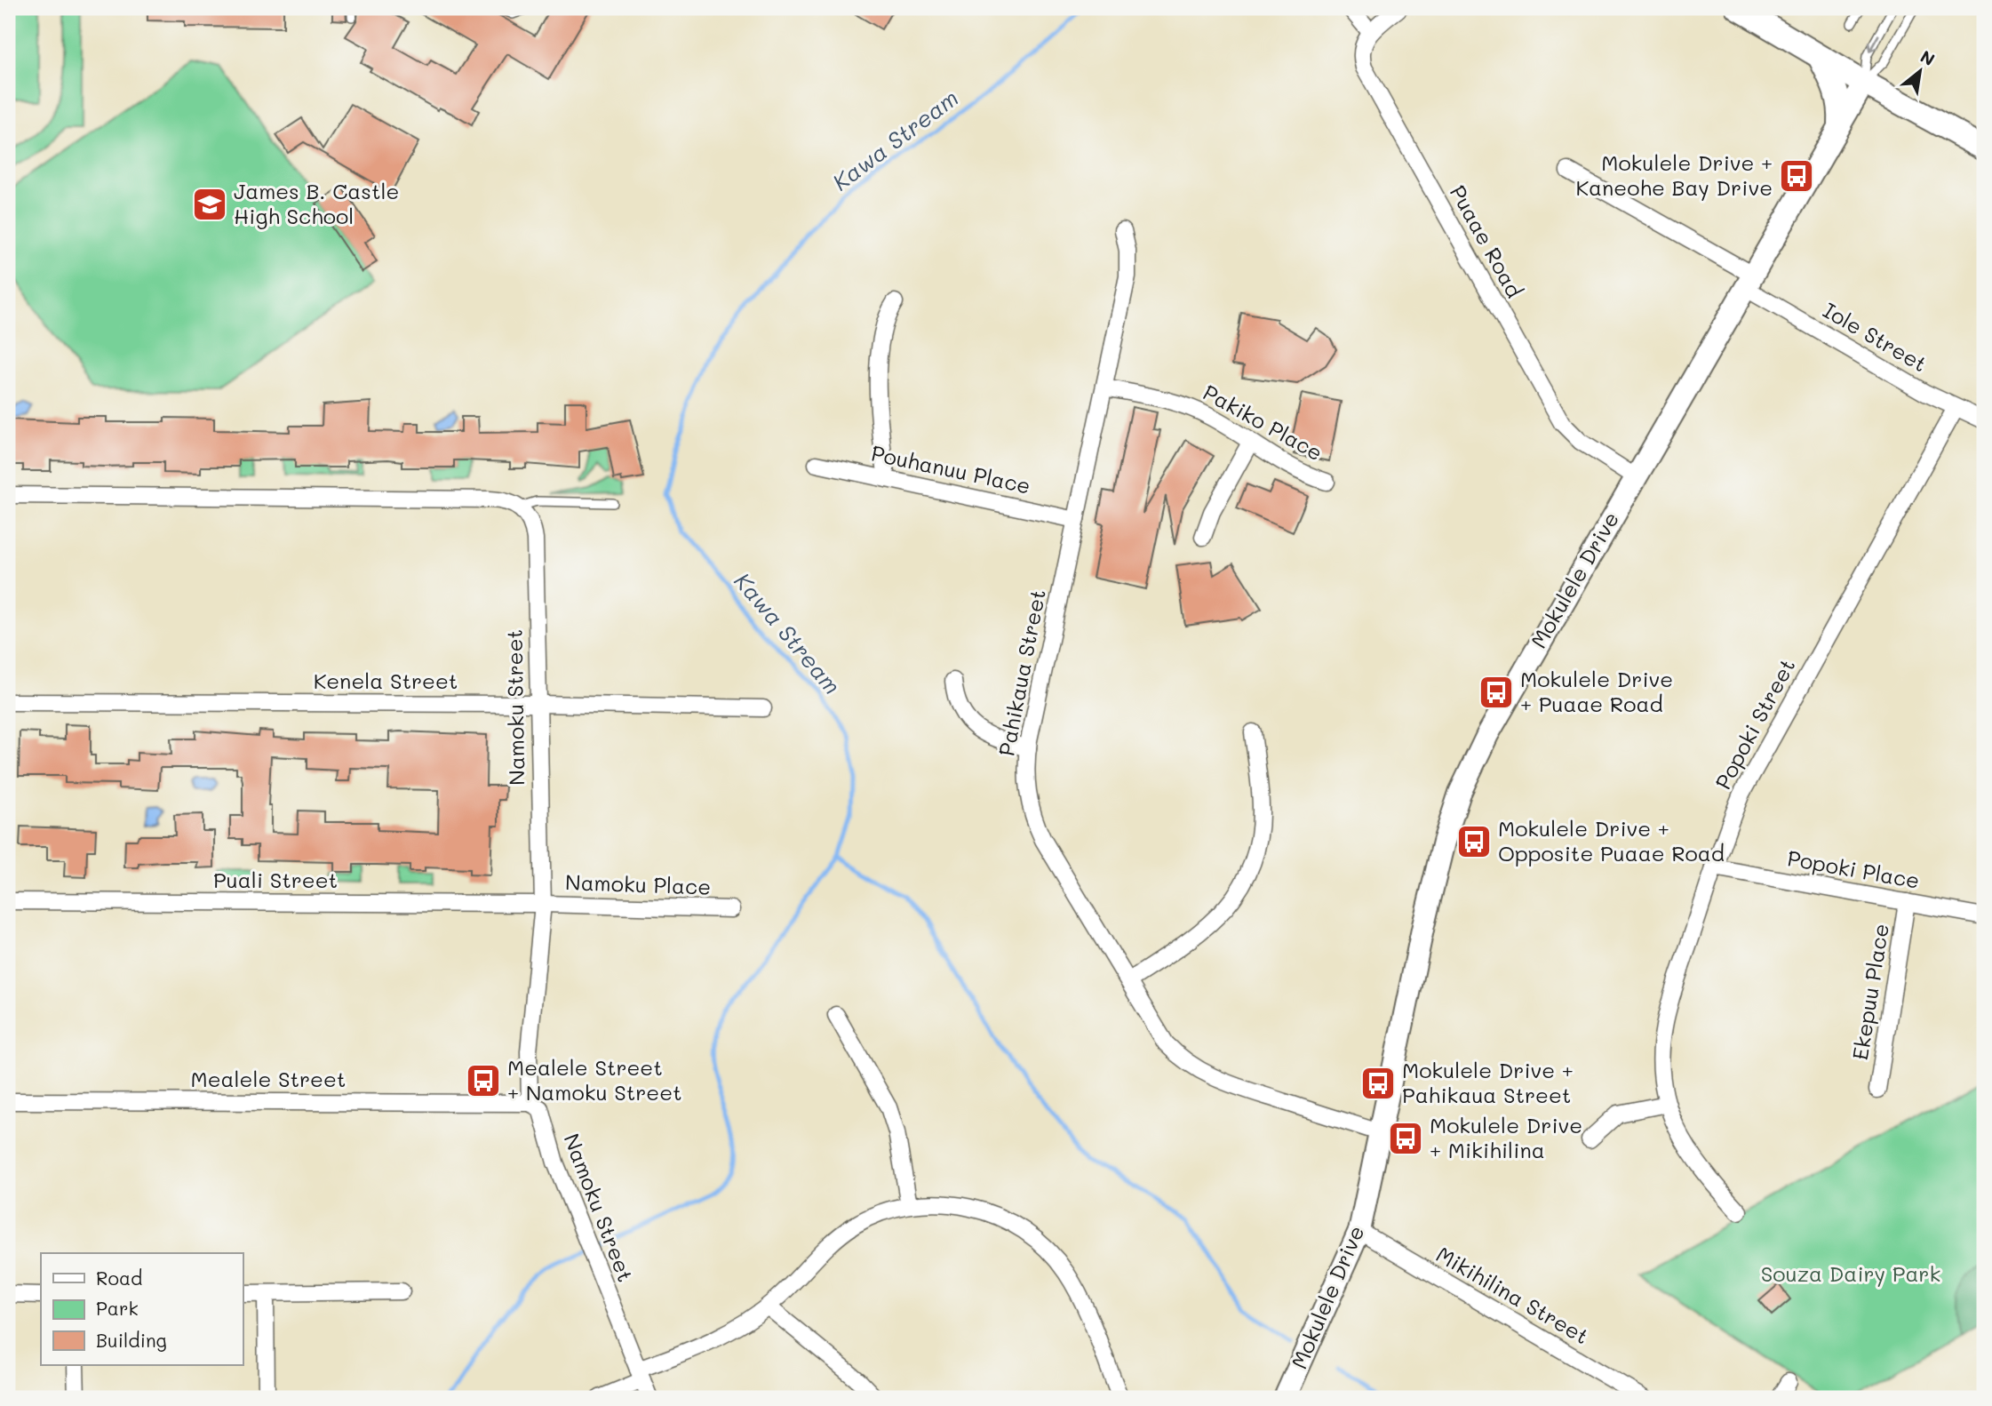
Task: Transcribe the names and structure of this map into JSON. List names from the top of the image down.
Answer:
{
  "streets": {
    "street": [
      "Puaae Road",
      "Iole Street",
      "Pakiko Place",
      "Pouhanuu Place",
      "Mokulele Drive",
      "Pahikaua Street",
      "Kenela Street",
      "Namoku Street",
      "Popoki Street",
      "Popoki Place",
      "Puali Street",
      "Namoku Place",
      "Ekepuu Place",
      "Mealele Street",
      "Mikihilina Street"
    ]
  },
  "crossings": [
    ["Puaae Road", "Mokulele Drive"],
    ["Iole Street", "Mokulele Drive"],
    ["Iole Street", "Popoki Street"],
    ["Pakiko Place", "Pahikaua Street"],
    ["Pouhanuu Place", "Pahikaua Street"],
    ["Mokulele Drive", "Pahikaua Street"],
    ["Mokulele Drive", "Mikihilina Street"],
    ["Kenela Street", "Namoku Street"],
    ["Namoku Street", "Puali Street"],
    ["Namoku Street", "Namoku Place"],
    ["Namoku Street", "Mealele Street"],
    ["Popoki Street", "Popoki Place"],
    ["Popoki Place", "Ekepuu Place"],
    ["Puali Street", "Namoku Place"]
  ],
  "water": ["Kawa Stream"],
  "parks": ["Souza Dairy Park"],
  "places": {
    "bus stop": [
      "Mokulele Drive + Kaneohe Bay Drive",
      "Mokulele Drive + Puaae Road",
      "Mokulele Drive + Opposite Puaae Road",
      "Mealele Street + Namoku Street",
      "Mokulele Drive + Pahikaua Street",
      "Mokulele Drive + Mikihilina"
    ],
    "school or university": ["James B. Castle High School"]
  },
  "legend": ["Road", "Park", "Building"],
  "north": "top right"
}
